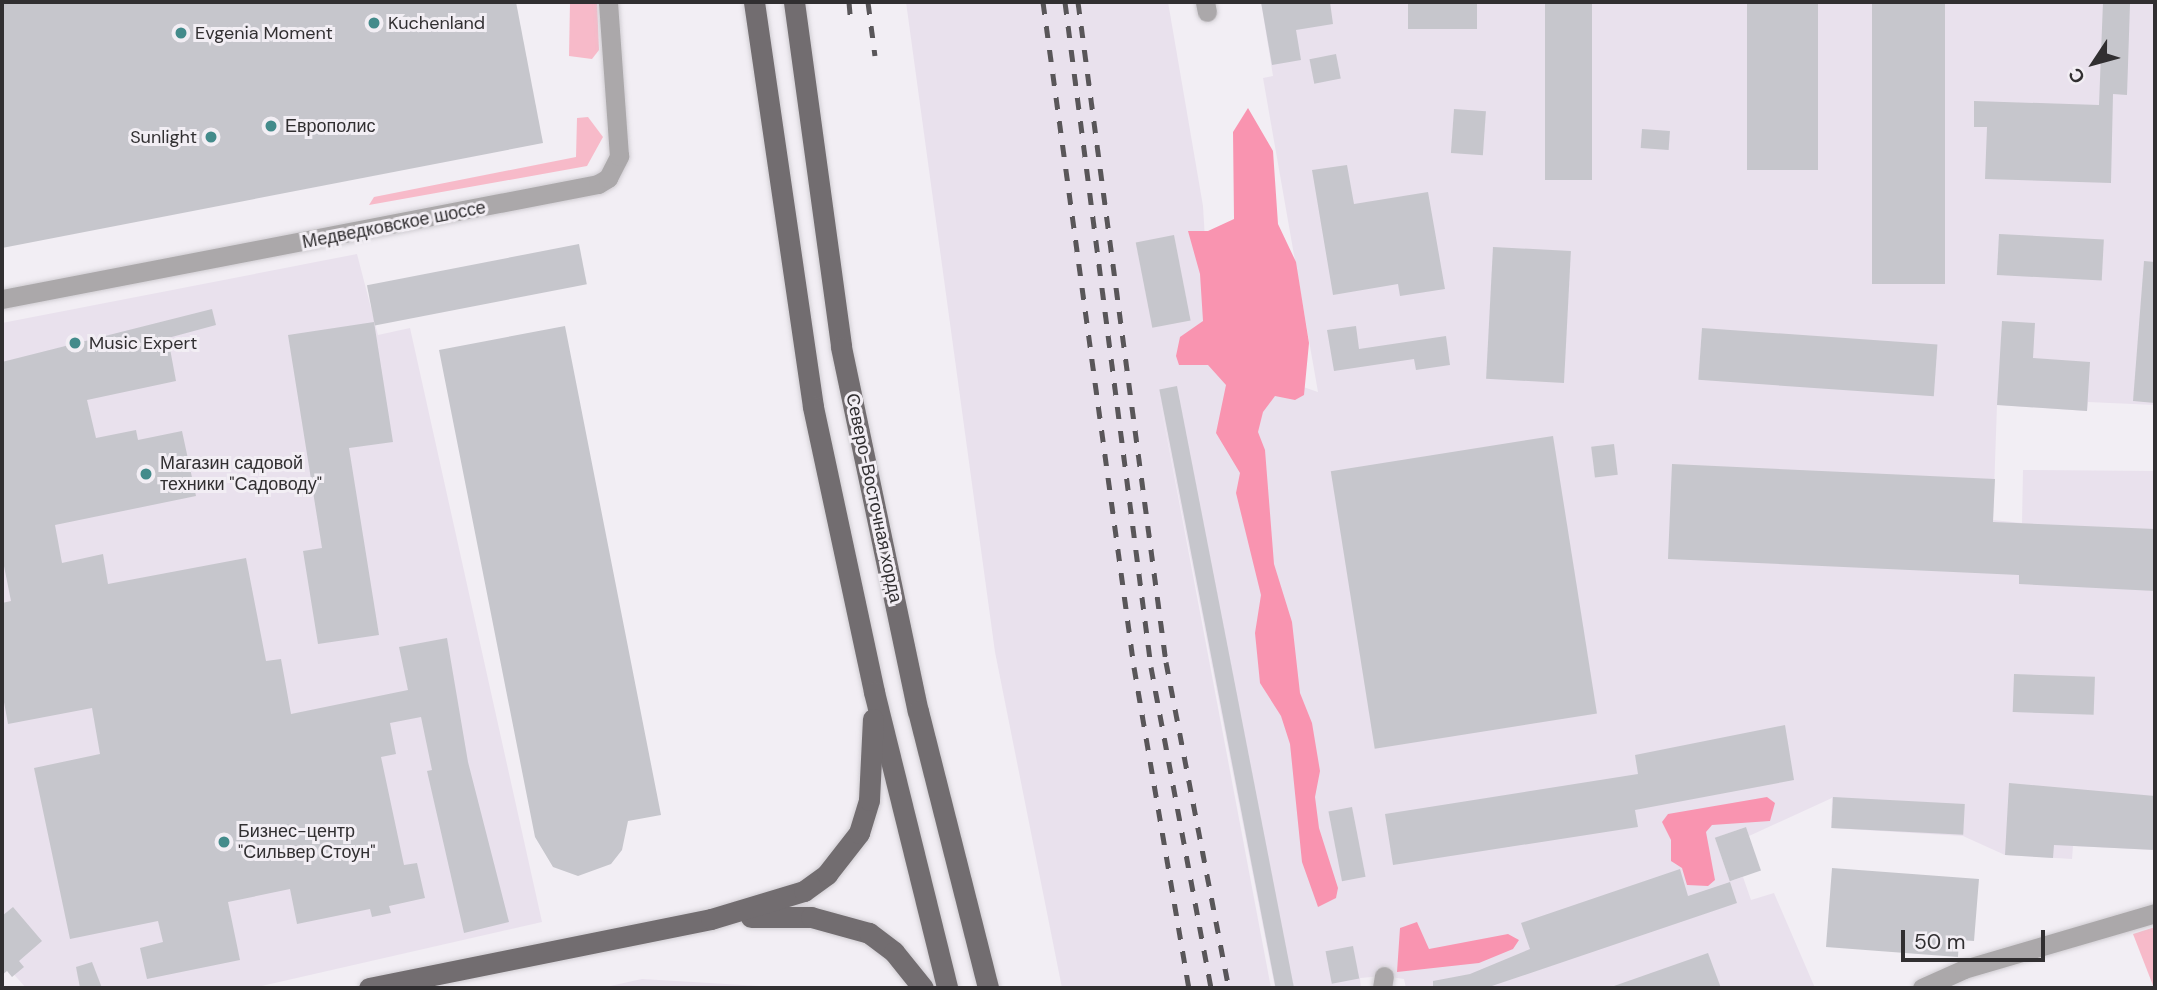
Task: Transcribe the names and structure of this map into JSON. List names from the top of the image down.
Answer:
{
  "streets": {
    "main road": ["Северо-Восточная хорда"],
    "street": ["Медведковское шоссе"]
  },
  "places": [
    "Kuchenland",
    "Evgenia Moment",
    "Европолис",
    "Sunlight",
    "Music Expert",
    "Магазин садовой техники \"Садоводу\"",
    "Бизнес-центр \"Сильвер Стоун\""
  ],
  "scale_bar": "50 m",
  "north": "bottom left"
}
